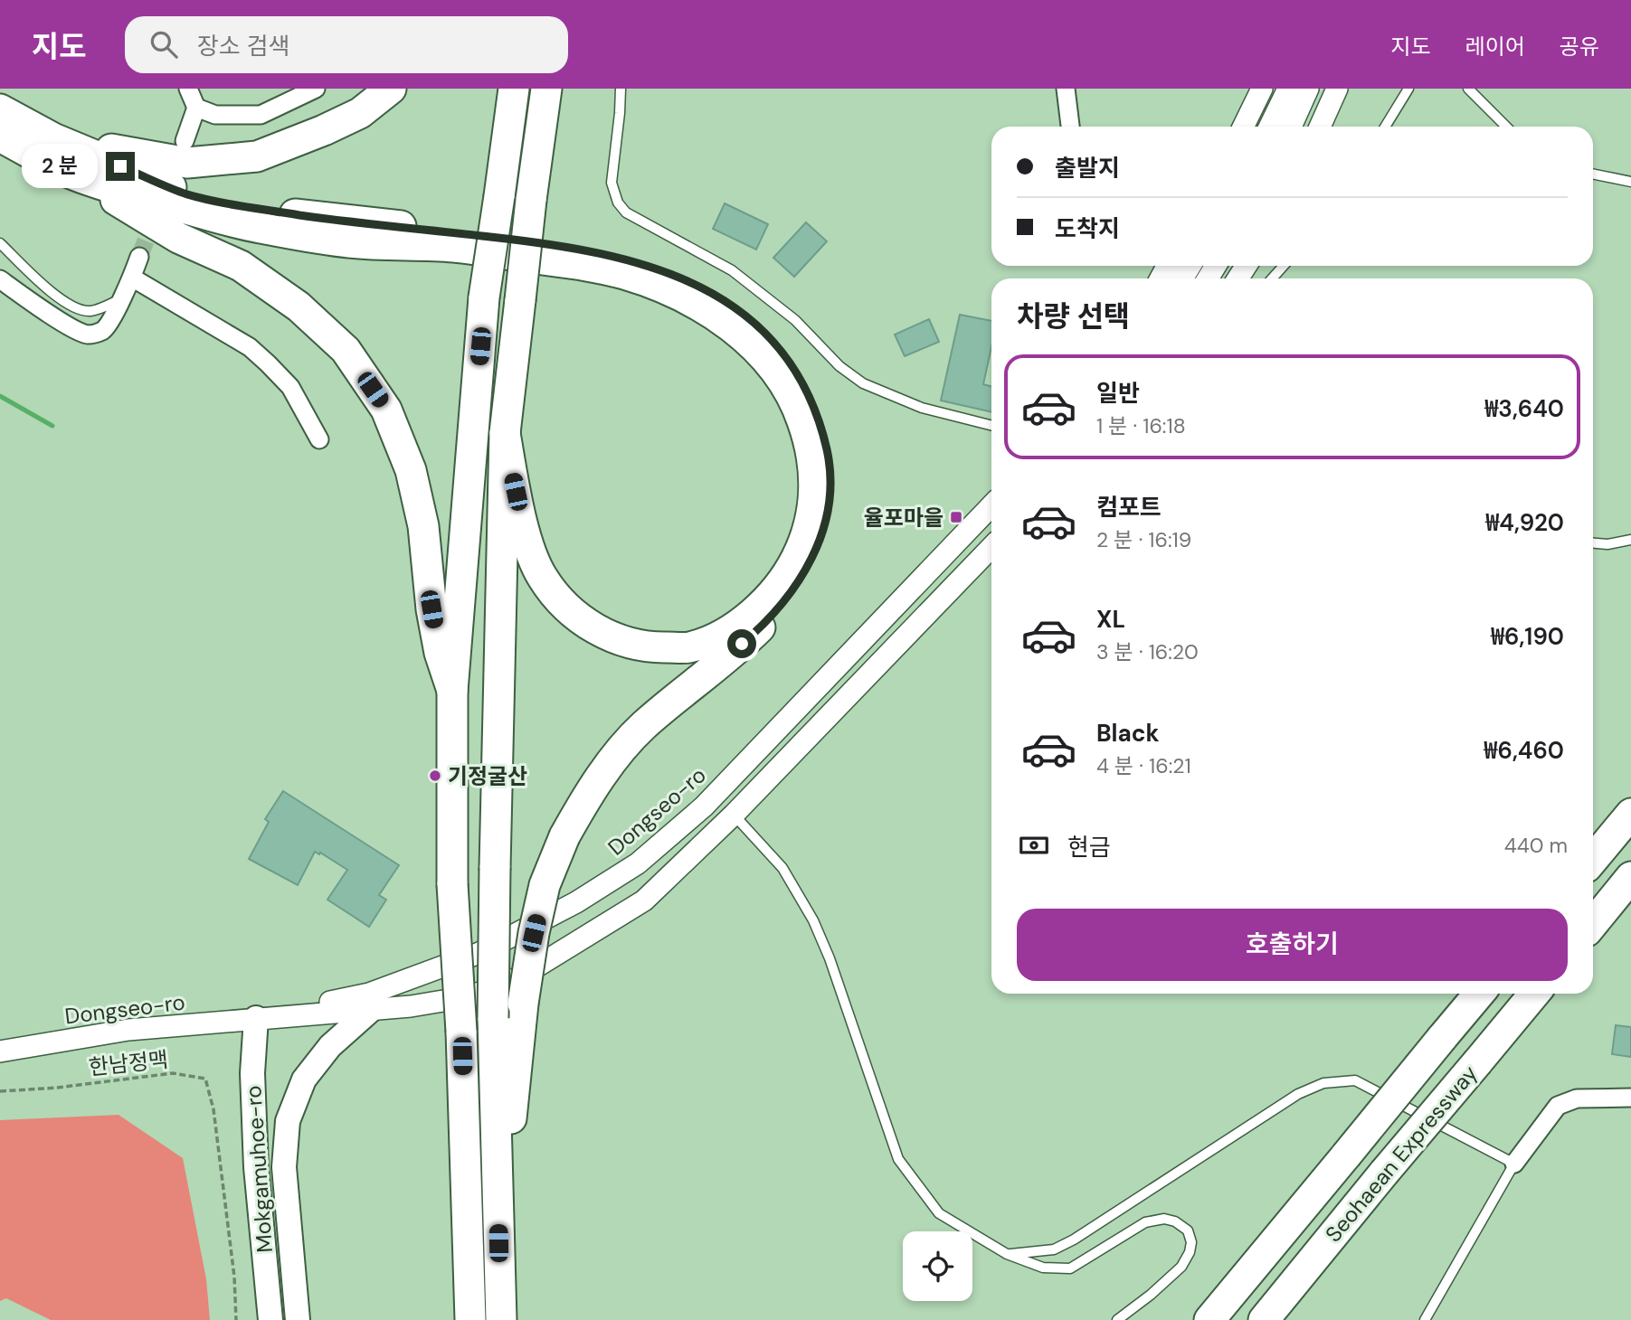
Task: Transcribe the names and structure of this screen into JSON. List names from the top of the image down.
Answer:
{
  "streets": {
    "highway": ["Seohaean Expressway"],
    "main road": ["Mokgamuhoe-ro"],
    "street": ["Dongseo-ro"],
    "path": ["한남정맥"]
  },
  "crossings": [
    ["Dongseo-ro", "Mokgamuhoe-ro"]
  ],
  "places": {
    "transit": ["율포마을"],
    "other": ["기정굴산"]
  },
  "page": {
    "header": "지도",
    "search": "장소 검색",
    "nav": ["지도", "레이어", "공유"],
    "banner": ["출발지", "도착지"],
    "bubble": "2 분",
    "heading": "차량 선택",
    "list": [
      {
        "name": "일반",
        "note": "1 분 · 16:18",
        "value": "₩3,640"
      },
      {
        "name": "컴포트",
        "note": "2 분 · 16:19",
        "value": "₩4,920"
      },
      {
        "name": "XL",
        "note": "3 분 · 16:20",
        "value": "₩6,190"
      },
      {
        "name": "Black",
        "note": "4 분 · 16:21",
        "value": "₩6,460"
      }
    ],
    "pay": ["현금", "440 m"],
    "buttons": "호출하기"
  }
}
